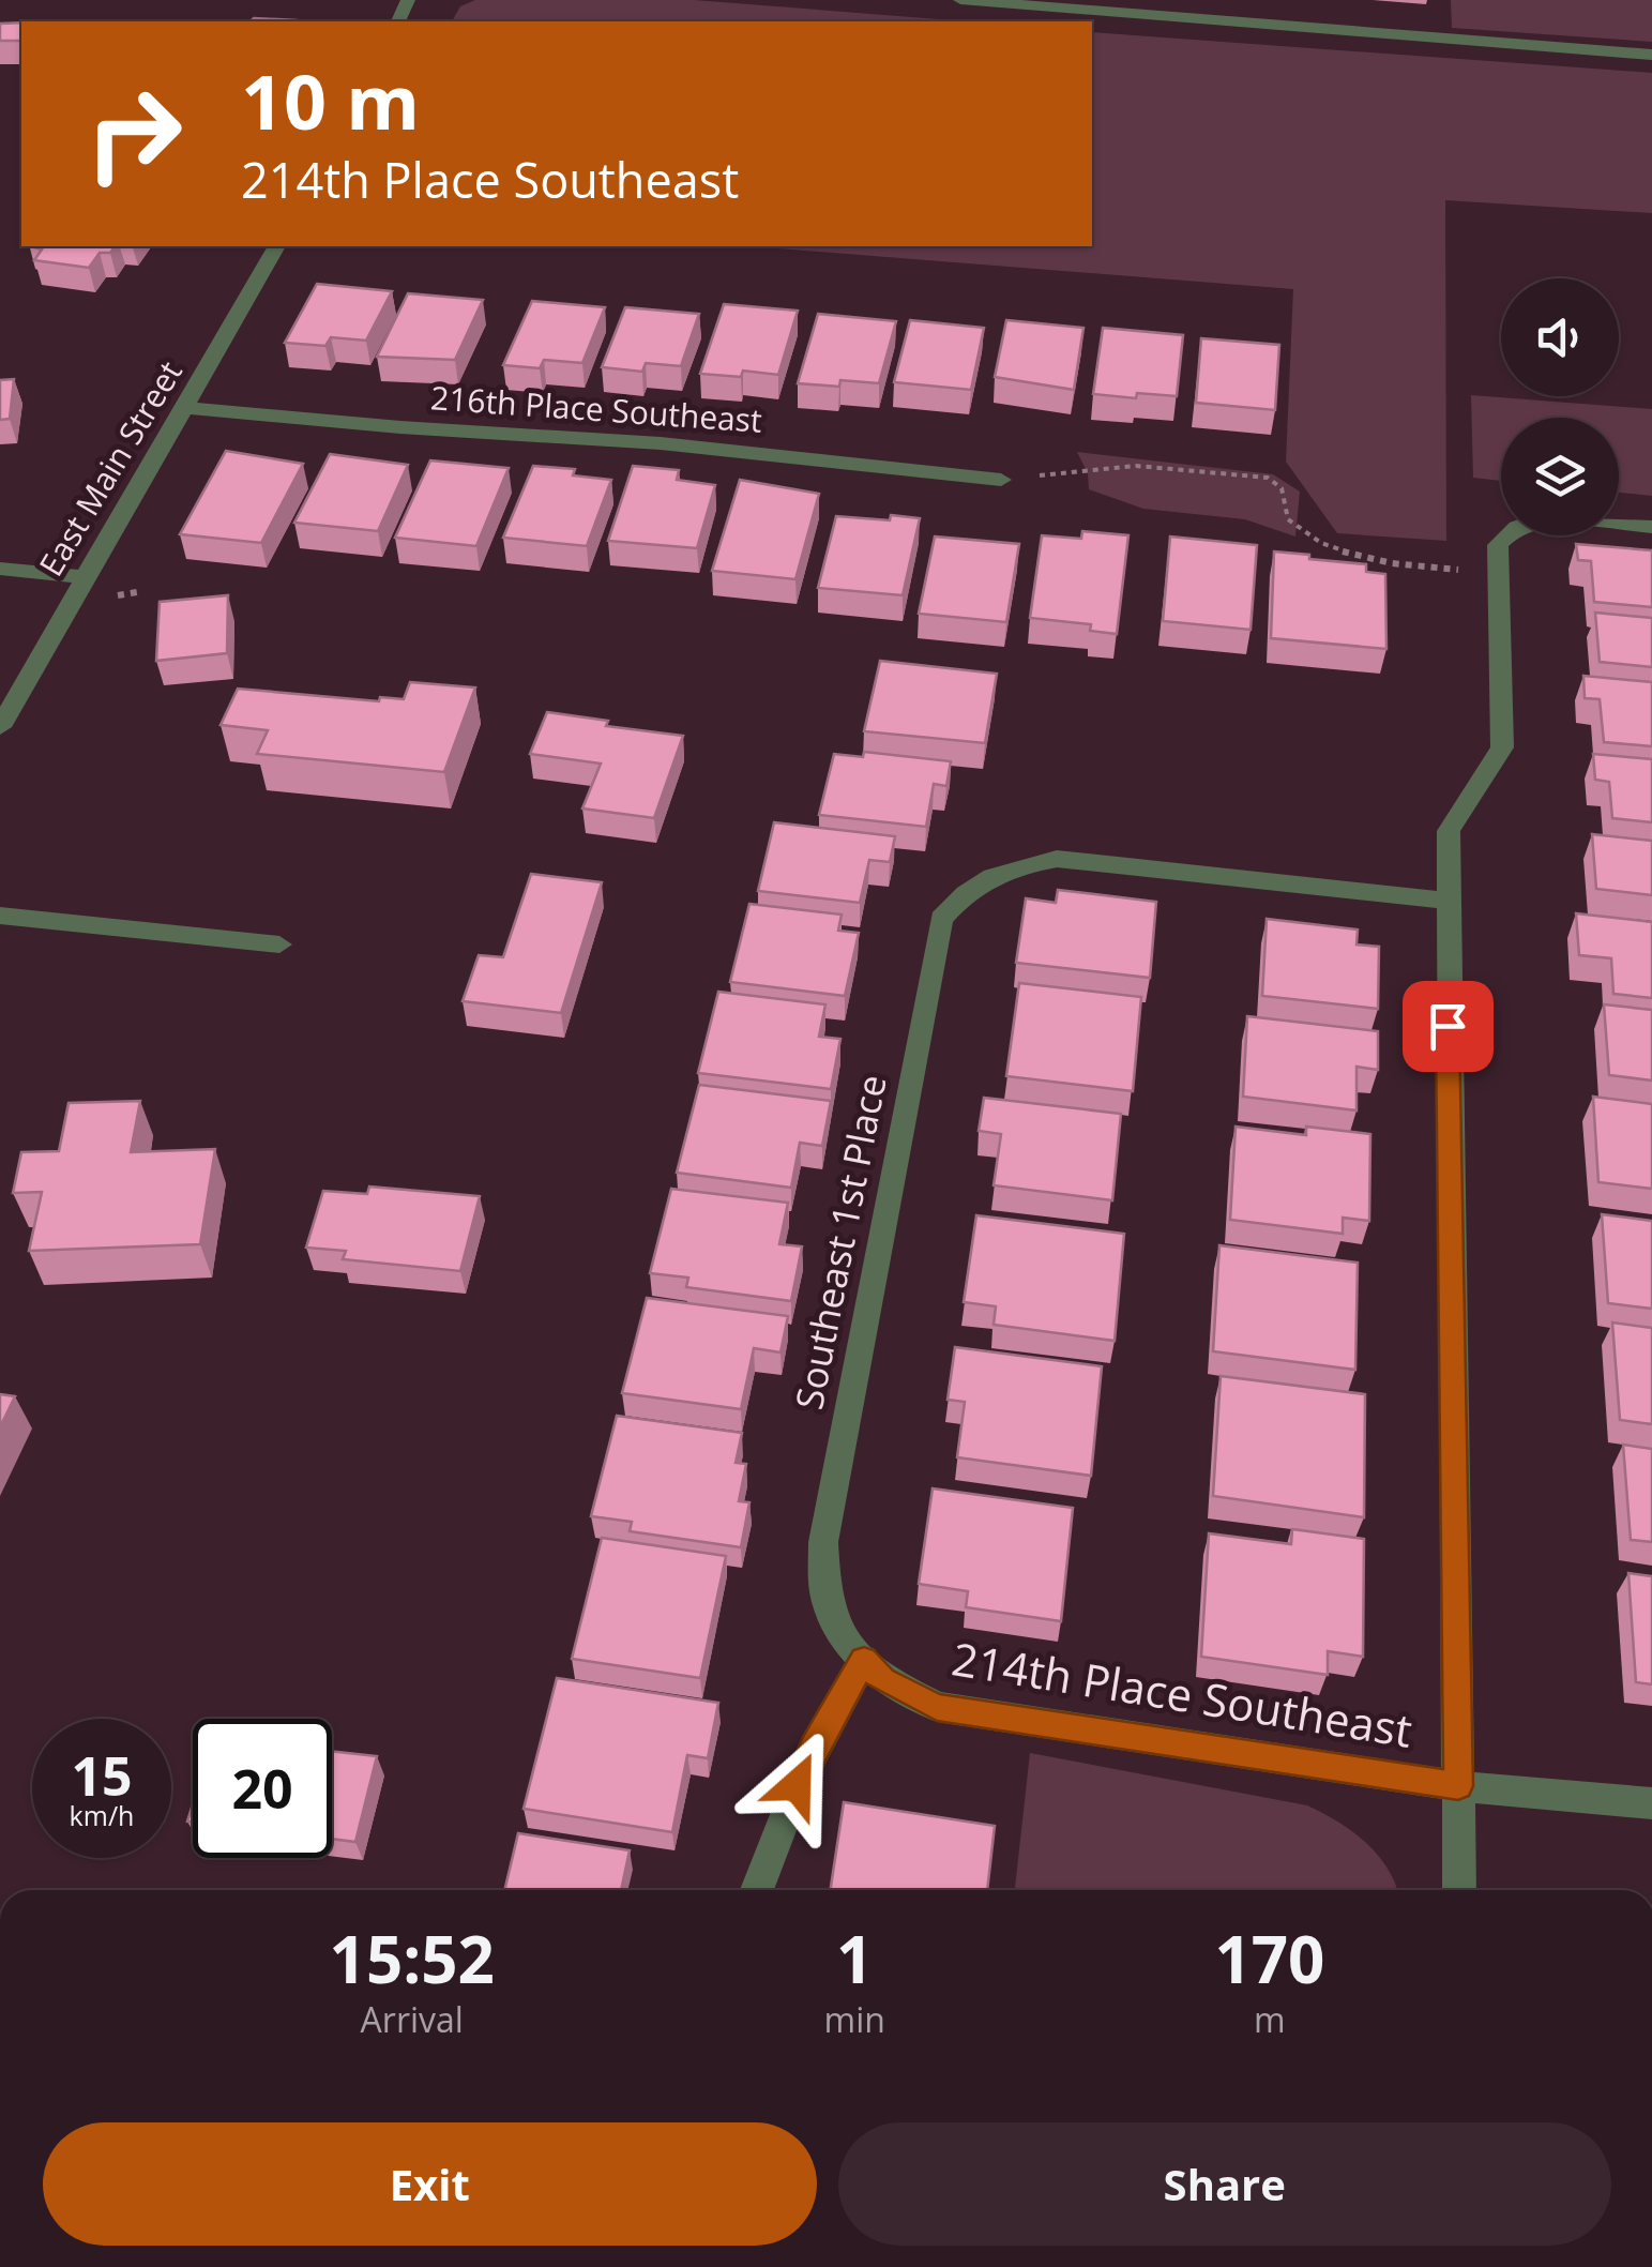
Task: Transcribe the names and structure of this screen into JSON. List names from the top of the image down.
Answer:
{
  "streets": {
    "street": [
      "216th Place Southeast",
      "East Main Street",
      "Southeast 1st Place",
      "214th Place Southeast"
    ]
  },
  "crossings": [
    ["216th Place Southeast", "East Main Street"],
    ["Southeast 1st Place", "214th Place Southeast"]
  ],
  "page": {
    "turn": ["10 m", "214th Place Southeast"],
    "speed": "15 km/h",
    "limit": "20",
    "eta": [
      "15:52",
      "Arrival",
      "1",
      "min",
      "170",
      "m"
    ],
    "buttons": ["Exit", "Share"]
  }
}
